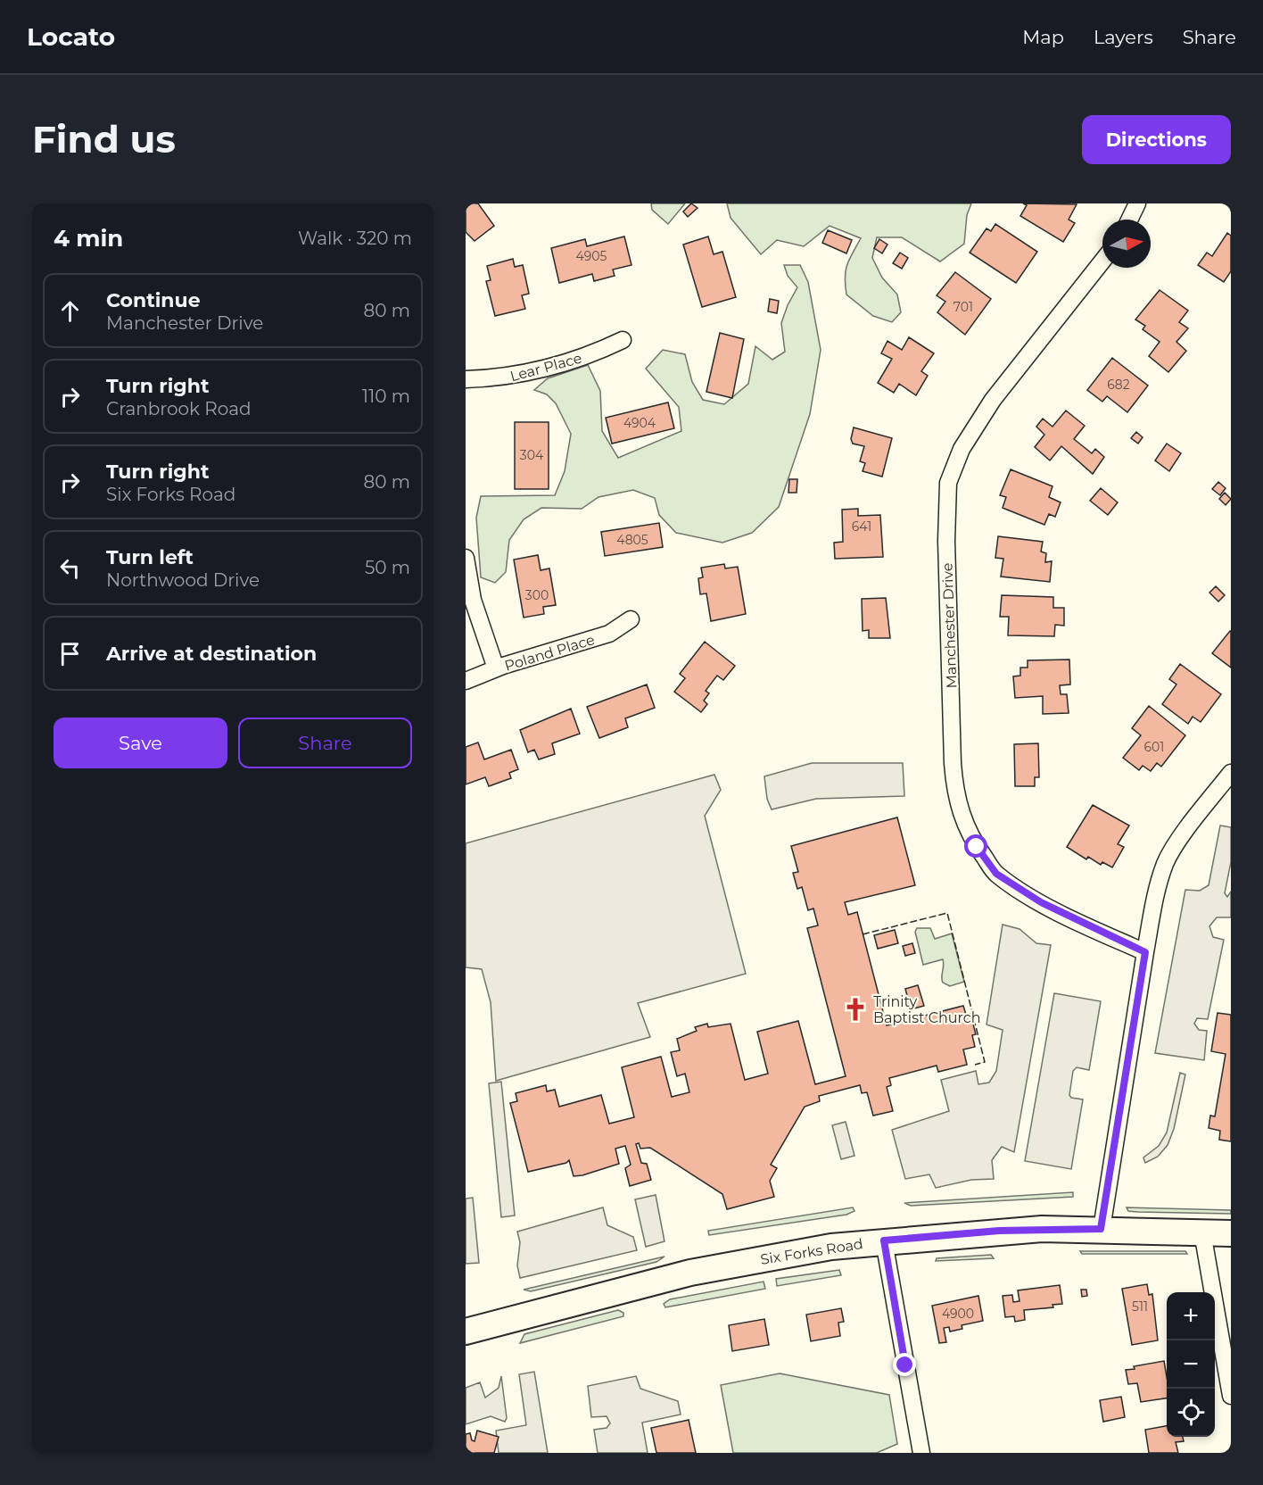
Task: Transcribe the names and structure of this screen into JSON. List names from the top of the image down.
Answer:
{
  "streets": {
    "main road": ["Six Forks Road"],
    "street": ["Lear Place", "Manchester Drive", "Poland Place"]
  },
  "places": {
    "church": ["Trinity Baptist Church"]
  },
  "house_numbers": [
    "4905",
    "701",
    "682",
    "4904",
    "304",
    "641",
    "4805",
    "300",
    "601",
    "511",
    "4900"
  ],
  "north": "right",
  "page": {
    "header": "Locato",
    "nav": ["Map", "Layers", "Share"],
    "buttons": [
      "Directions",
      ["Save", "Share"]
    ],
    "title": "Find us",
    "heading": ["4 min", "Walk · 320 m"],
    "list": [
      ["Continue", "Manchester Drive", "80 m"],
      ["Turn right", "Cranbrook Road", "110 m"],
      ["Turn right", "Six Forks Road", "80 m"],
      ["Turn left", "Northwood Drive", "50 m"],
      "Arrive at destination"
    ],
    "map_buttons": ["+", "−"]
  }
}
